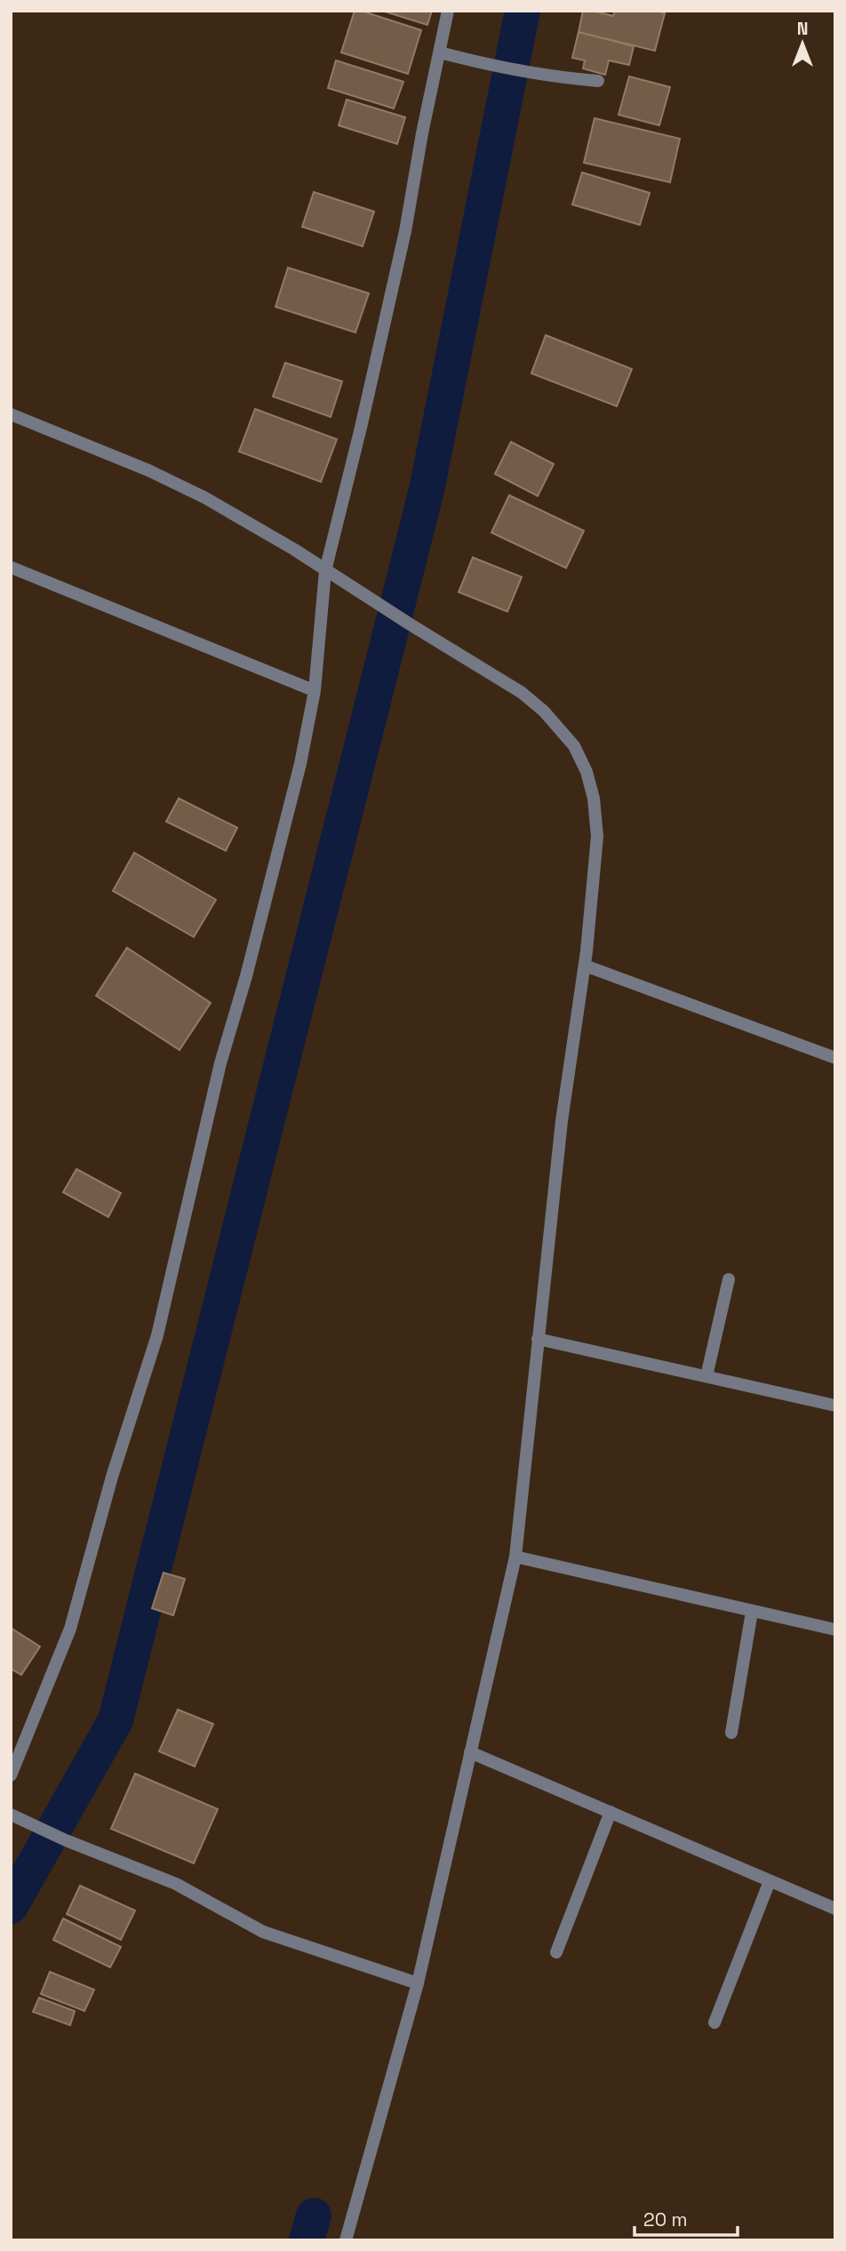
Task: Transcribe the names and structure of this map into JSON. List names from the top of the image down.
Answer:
{
  "scale_bar": "20 m",
  "north": "top"
}
